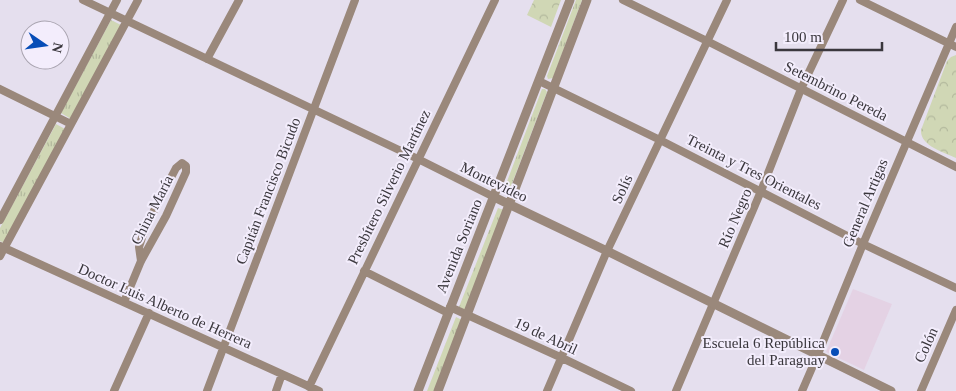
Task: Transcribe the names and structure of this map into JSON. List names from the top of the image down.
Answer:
{
  "streets": {
    "street": [
      "Setembrino Pereda",
      "Treinta y Tres Orientales",
      "Montevideo",
      "Presbítero Silverio Martínez",
      "Solís",
      "Capitán Francisco Bicudo",
      "General Artigas",
      "China María",
      "Río Negro",
      "Avenida Soriano",
      "Doctor Luis Alberto de Herrera",
      "19 de Abril",
      "Colón"
    ]
  },
  "crossings": [
    ["Setembrino Pereda", "Solís"],
    ["Setembrino Pereda", "General Artigas"],
    ["Setembrino Pereda", "Río Negro"],
    ["Treinta y Tres Orientales", "Solís"],
    ["Treinta y Tres Orientales", "General Artigas"],
    ["Treinta y Tres Orientales", "Río Negro"],
    ["Treinta y Tres Orientales", "Avenida Soriano"],
    ["Montevideo", "Presbítero Silverio Martínez"],
    ["Montevideo", "Solís"],
    ["Montevideo", "Capitán Francisco Bicudo"],
    ["Montevideo", "General Artigas"],
    ["Montevideo", "Río Negro"],
    ["Montevideo", "Avenida Soriano"],
    ["Presbítero Silverio Martínez", "Doctor Luis Alberto de Herrera"],
    ["Presbítero Silverio Martínez", "19 de Abril"],
    ["Solís", "19 de Abril"],
    ["Capitán Francisco Bicudo", "Doctor Luis Alberto de Herrera"],
    ["China María", "Doctor Luis Alberto de Herrera"],
    ["Avenida Soriano", "19 de Abril"]
  ],
  "places": ["Escuela 6 República del Paraguay"],
  "scale_bar": "100 m",
  "north": "right"
}
